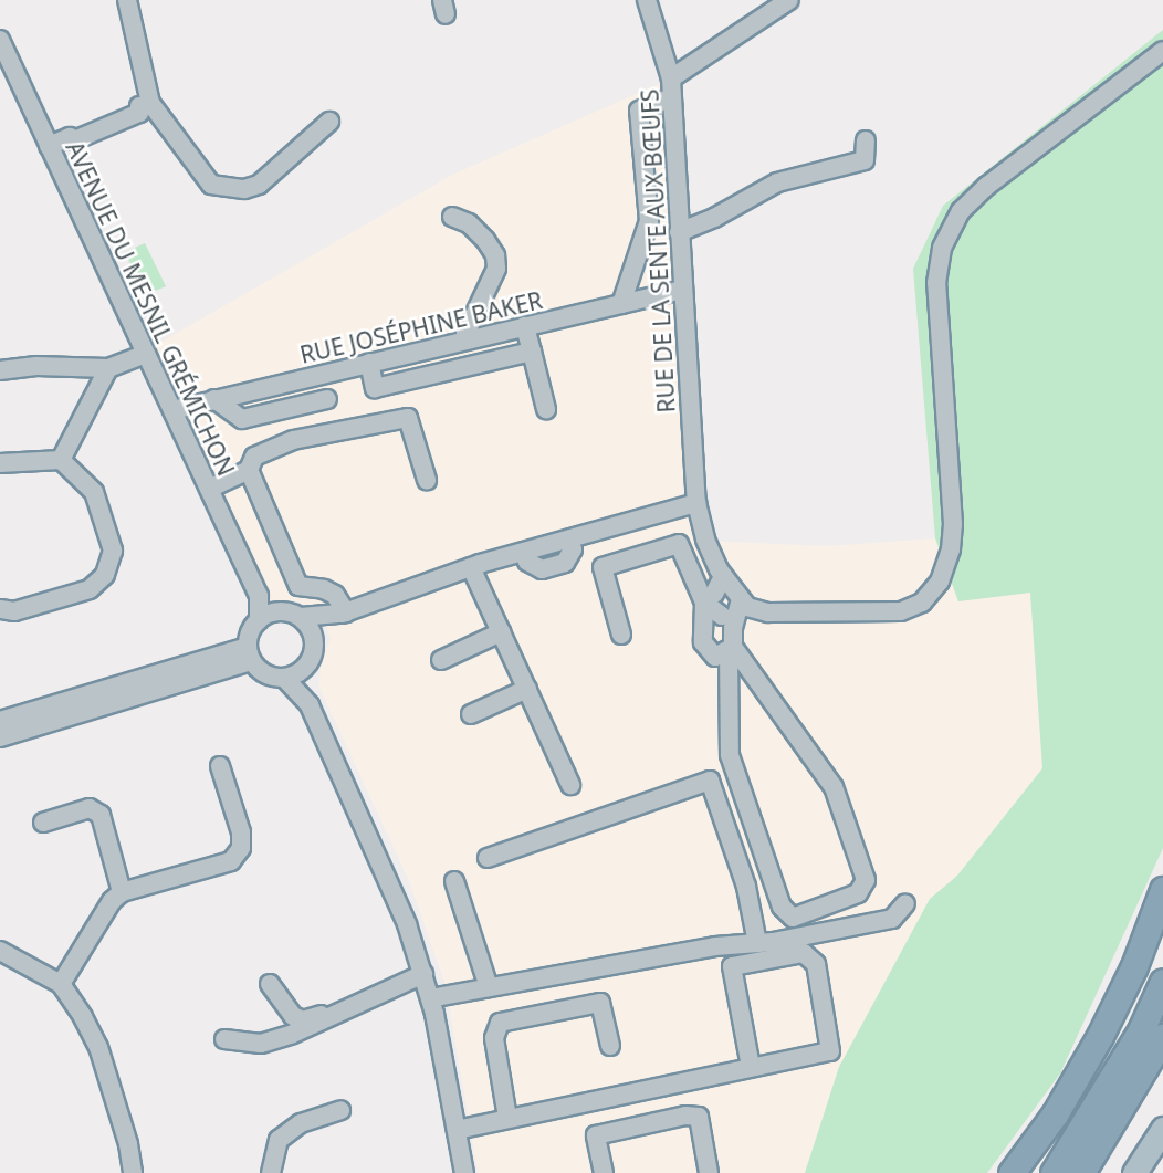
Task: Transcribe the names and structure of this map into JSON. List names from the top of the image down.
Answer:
{
  "streets": {
    "street": ["RUE DE LA SENTE AUX BŒUFS", "AVENUE DU MESNIL GRÉMICHON", "RUE JOSÉPHINE BAKER"]
  },
  "crossings": [
    ["RUE DE LA SENTE AUX BŒUFS", "RUE JOSÉPHINE BAKER"],
    ["AVENUE DU MESNIL GRÉMICHON", "RUE JOSÉPHINE BAKER"]
  ]
}
